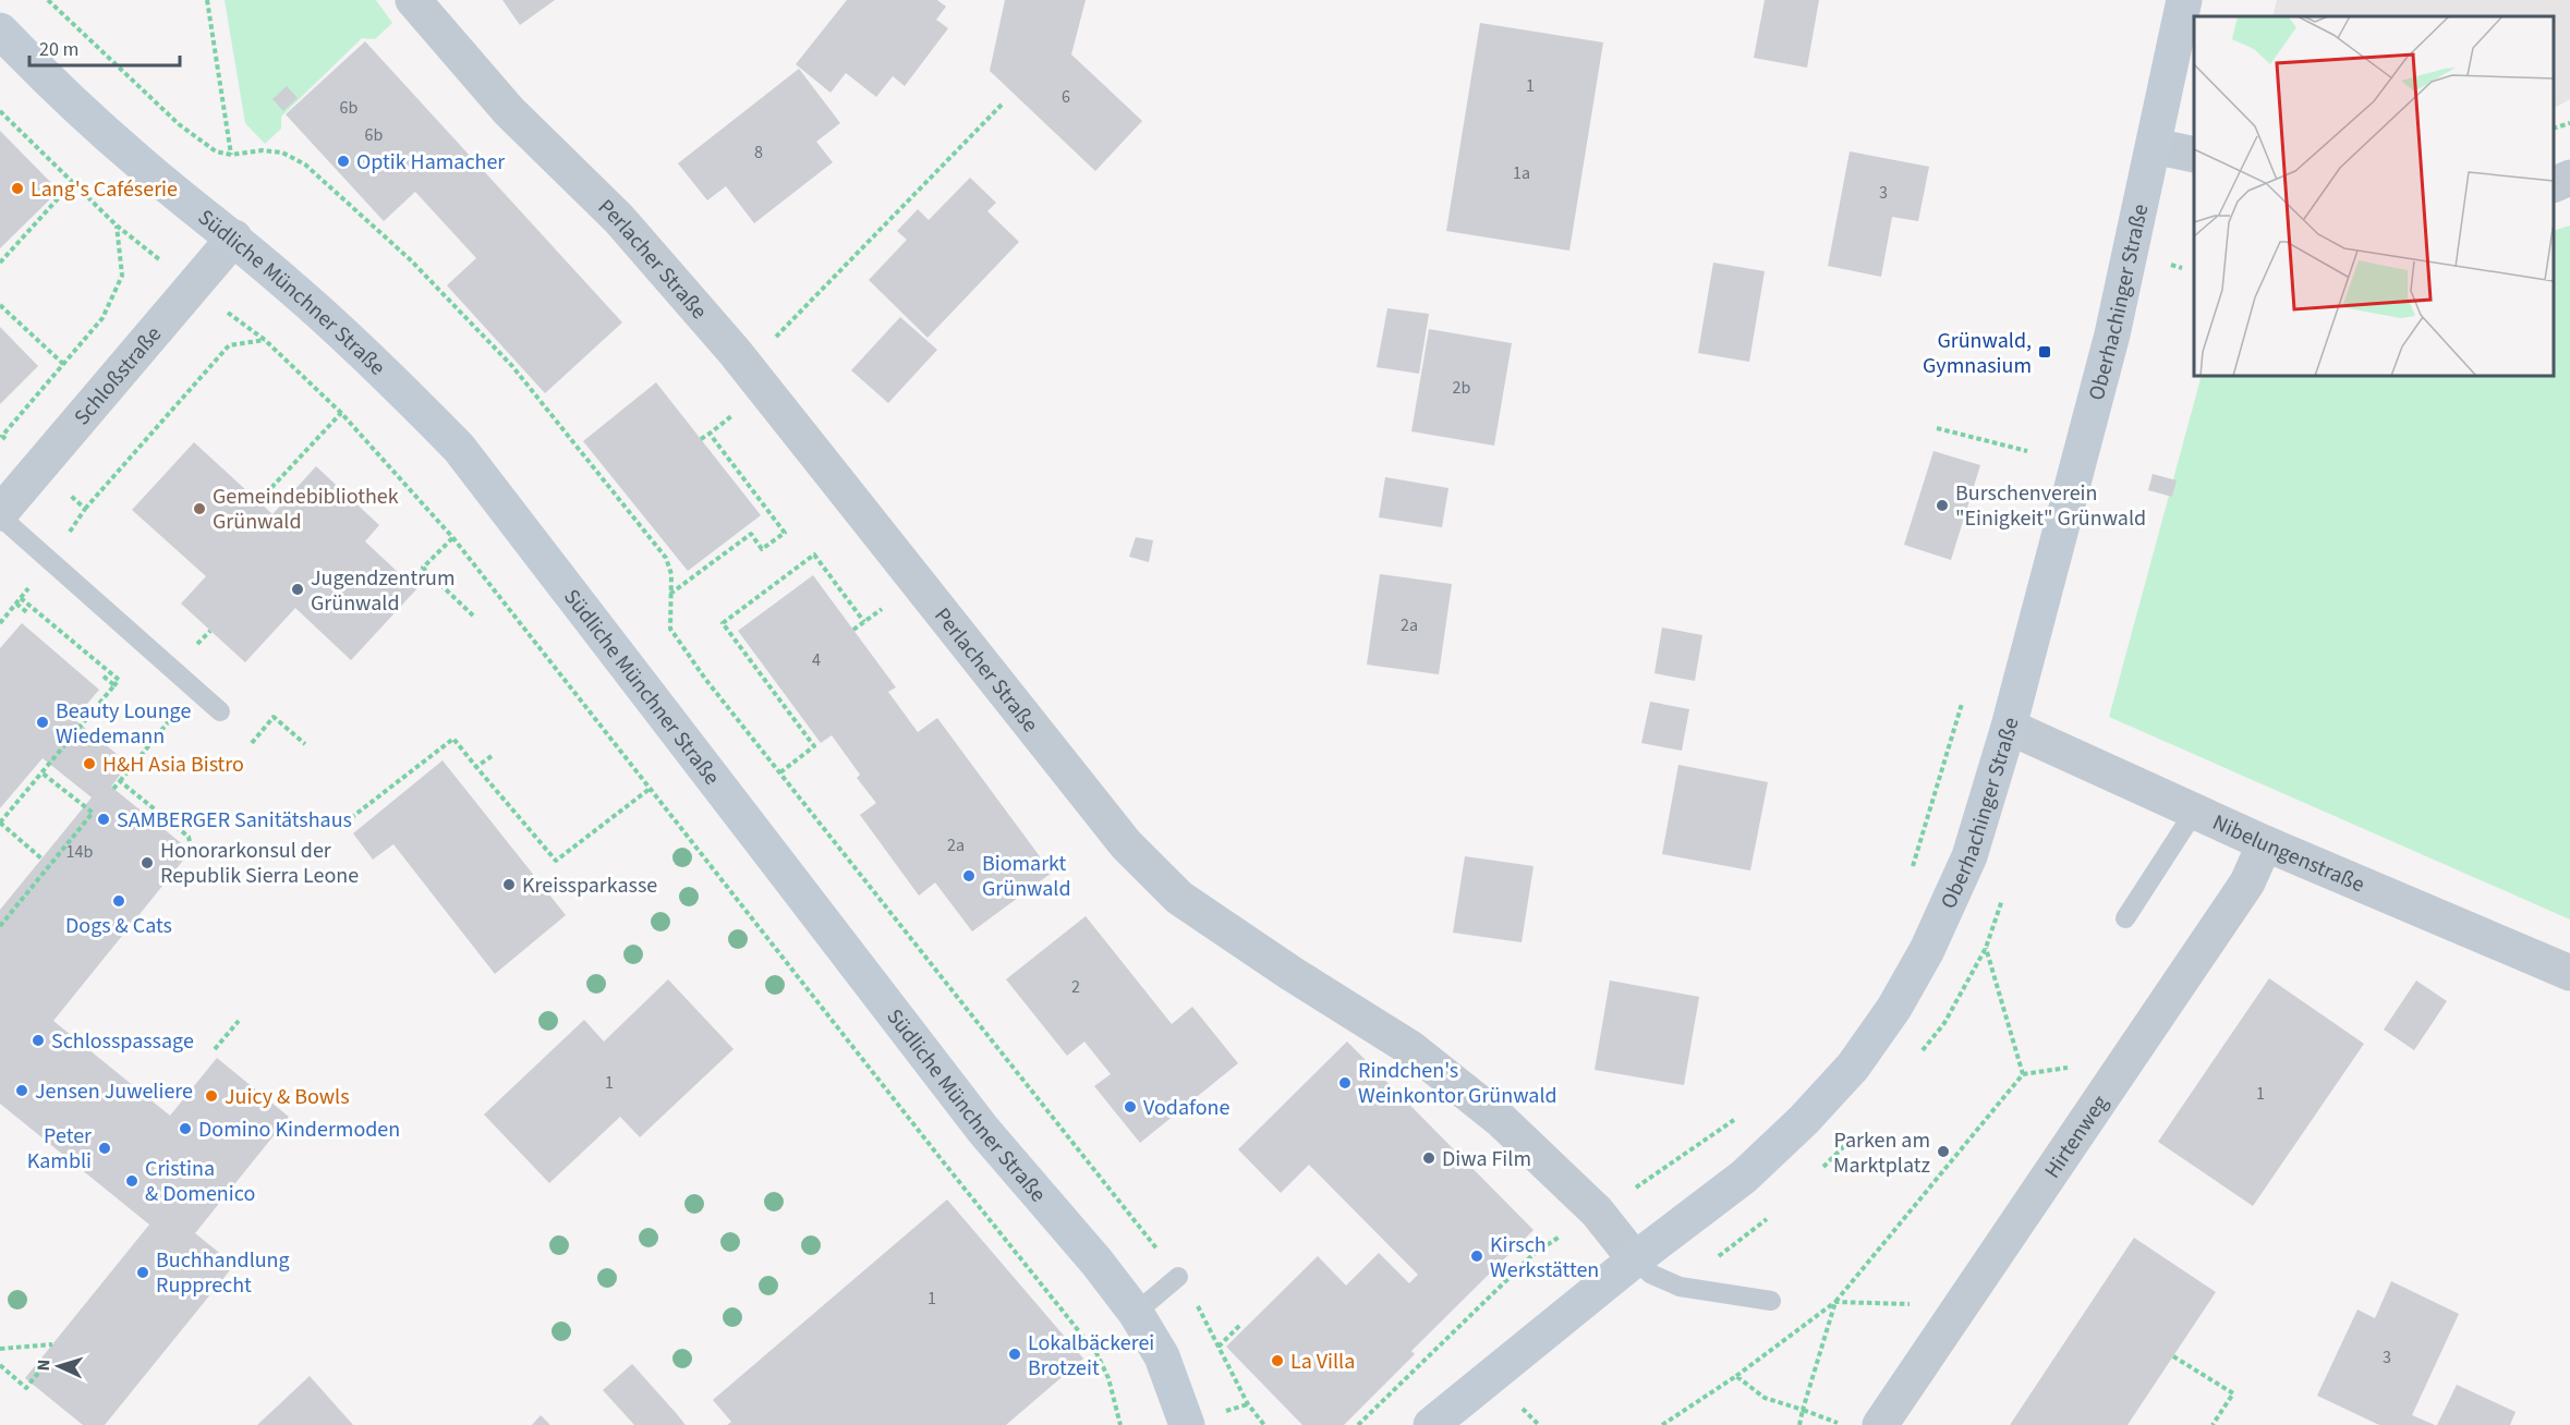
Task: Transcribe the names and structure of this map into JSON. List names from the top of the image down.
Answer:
{
  "streets": {
    "main road": ["Südliche Münchner Straße", "Oberhachinger Straße"],
    "street": [
      "Perlacher Straße",
      "Schloßstraße",
      "Nibelungenstraße",
      "Hirtenweg"
    ]
  },
  "crossings": [
    ["Perlacher Straße", "Oberhachinger Straße"],
    ["Südliche Münchner Straße", "Schloßstraße"],
    ["Oberhachinger Straße", "Nibelungenstraße"],
    ["Nibelungenstraße", "Hirtenweg"]
  ],
  "places": {
    "other": [
      "Optik Hamacher",
      "Lang's Caféserie",
      "Burschenverein \"Einigkeit\" Grünwald",
      "Gemeindebibliothek Grünwald",
      "Jugendzentrum Grünwald",
      "Beauty Lounge Wiedemann",
      "H&H Asia Bistro",
      "SAMBERGER Sanitätshaus",
      "Honorarkonsul der Republik Sierra Leone",
      "Biomarkt Grünwald",
      "Kreissparkasse",
      "Dogs & Cats",
      "Schlosspassage",
      "Rindchen's Weinkontor Grünwald",
      "Jensen Juweliere",
      "Juicy & Bowls",
      "Vodafone",
      "Domino Kindermoden",
      "Peter Kambli",
      "Parken am Marktplatz",
      "Diwa Film",
      "Cristina & Domenico",
      "Kirsch Werkstätten",
      "Buchhandlung Rupprecht",
      "Lokalbäckerei Brotzeit",
      "La Villa"
    ],
    "transit": ["Grünwald, Gymnasium"]
  },
  "house_numbers": [
    "1",
    "6",
    "6b",
    "6b",
    "8",
    "1a",
    "3",
    "2b",
    "2a",
    "4",
    "2a",
    "14b",
    "2",
    "1",
    "1",
    "1",
    "3"
  ],
  "scale_bar": "20 m",
  "north": "left"
}
